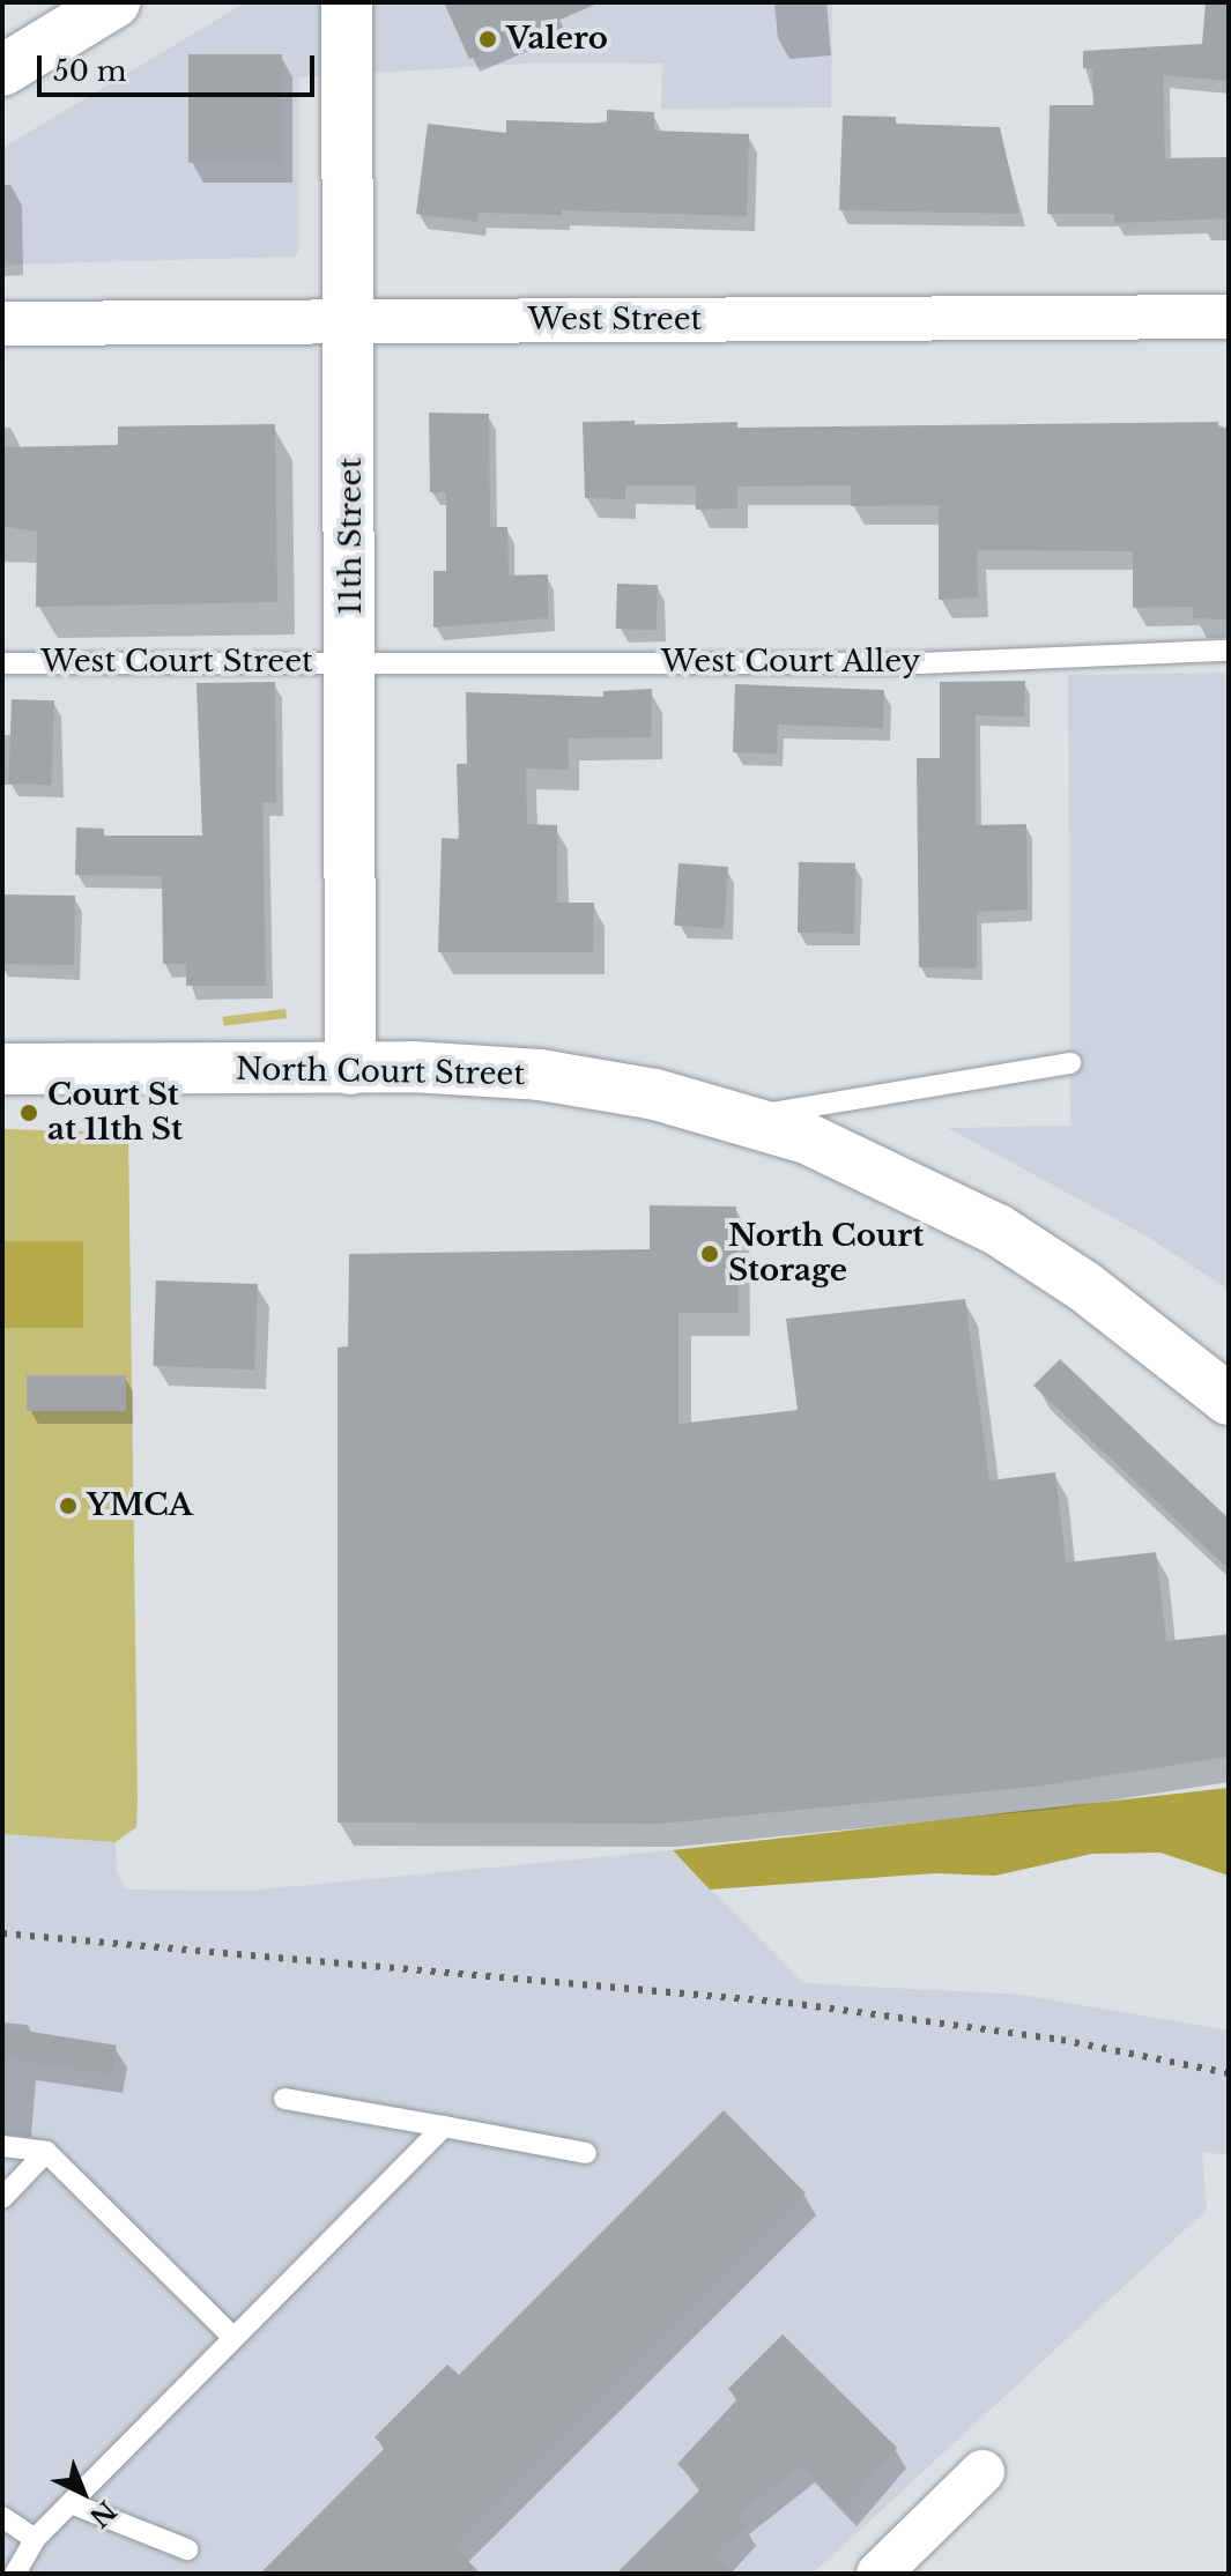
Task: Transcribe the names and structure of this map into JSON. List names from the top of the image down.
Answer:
{
  "streets": {
    "main road": ["11th Street", "North Court Street"],
    "street": ["West Street"],
    "lane": ["West Court Street", "West Court Alley"]
  },
  "crossings": [
    ["West Street", "11th Street"],
    ["11th Street", "West Court Street"],
    ["11th Street", "West Court Alley"],
    ["11th Street", "North Court Street"],
    ["West Court Street", "West Court Alley"]
  ],
  "places": [
    "Valero",
    "Court St at 11th St",
    "North Court Storage",
    "YMCA"
  ],
  "scale_bar": "50 m",
  "north": "bottom right"
}
